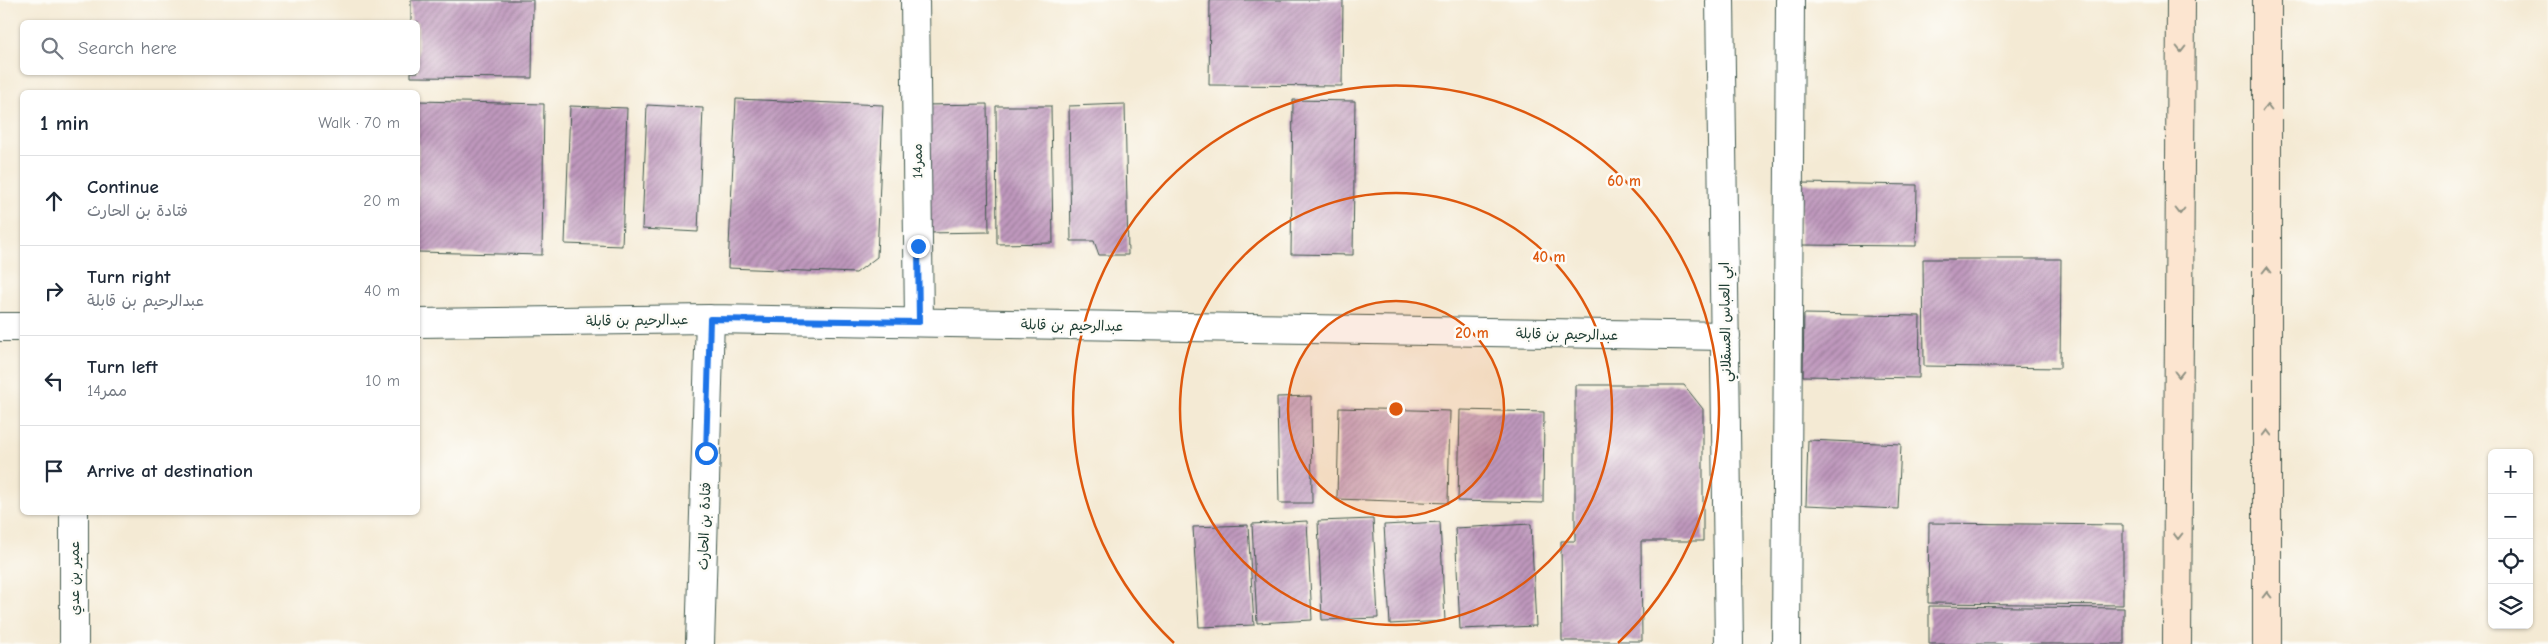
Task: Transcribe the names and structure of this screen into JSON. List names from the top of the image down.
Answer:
{
  "streets": {
    "street": [
      "ممر14",
      "عبدالرحيم بن قابلة",
      "ابي العباس العسقلاني",
      "فتادة بن الحارث",
      "عمير بن عدي"
    ]
  },
  "crossings": [
    ["ممر14", "عبدالرحيم بن قابلة"],
    ["عبدالرحيم بن قابلة", "ابي العباس العسقلاني"],
    ["عبدالرحيم بن قابلة", "فتادة بن الحارث"]
  ],
  "page": {
    "search": "Search here",
    "heading": ["1 min", "Walk · 70 m"],
    "list": [
      ["Continue", "فتادة بن الحارث", "20 m"],
      ["Turn right", "عبدالرحيم بن قابلة", "40 m"],
      ["Turn left", "ممر14", "10 m"],
      "Arrive at destination"
    ],
    "map_buttons": ["+", "−"]
  },
  "rings": ["60 m", "40 m", "20 m"]
}
